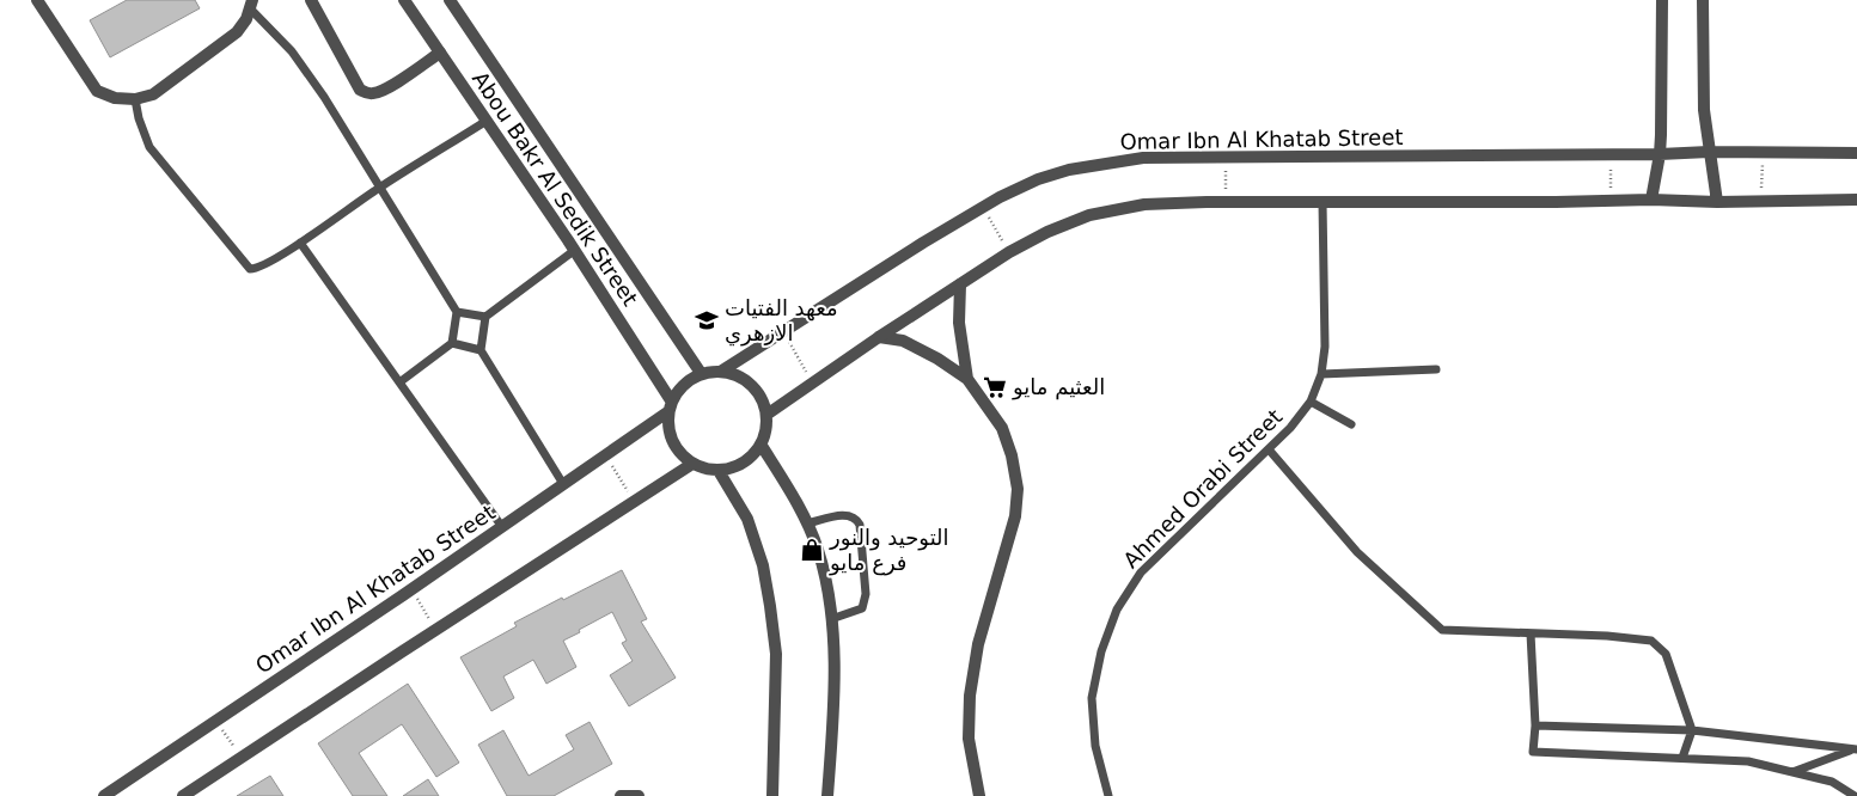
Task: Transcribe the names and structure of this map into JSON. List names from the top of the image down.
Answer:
{
  "streets": {
    "street": ["Omar Ibn Al Khatab Street", "Abou Bakr Al Sedik Street"],
    "lane": ["Ahmed Orabi Street"]
  },
  "crossings": [
    ["Omar Ibn Al Khatab Street", "Abou Bakr Al Sedik Street"]
  ],
  "places": {
    "school or university": ["معهد الفتيات الازهري"],
    "supermarket": ["العثيم مايو"],
    "shop": ["التوحيد والنور فرع مايو"]
  }
}
